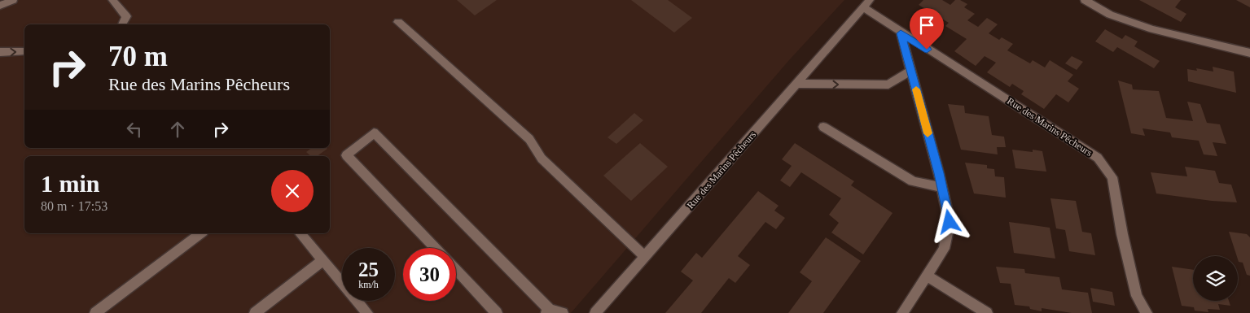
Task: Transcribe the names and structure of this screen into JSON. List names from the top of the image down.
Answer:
{
  "streets": {
    "street": ["Rue des Marins Pêcheurs"]
  },
  "page": {
    "turn": ["70 m", "Rue des Marins Pêcheurs"],
    "heading": ["1 min", "80 m · 17:53"],
    "speed": "25 km/h",
    "limit": "30"
  }
}
